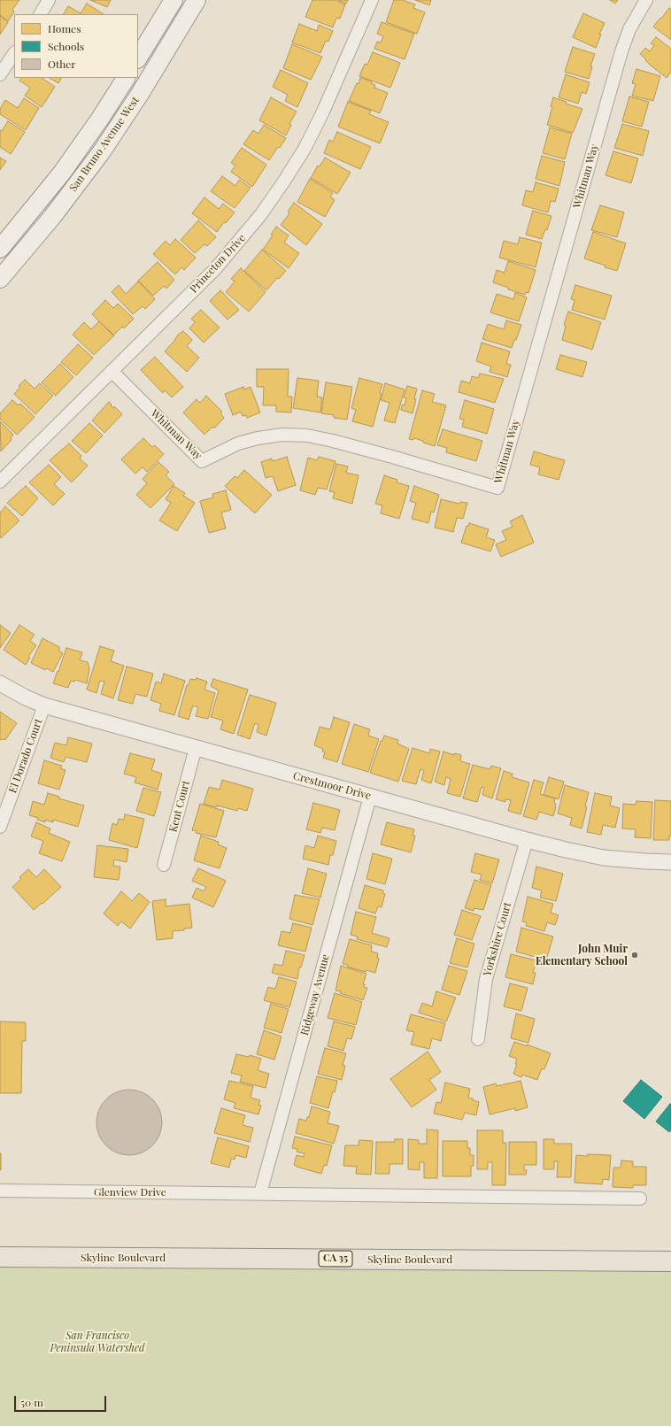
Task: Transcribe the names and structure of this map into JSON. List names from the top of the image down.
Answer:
{
  "streets": {
    "main road": ["San Bruno Avenue West", "Skyline Boulevard", "CA 35"],
    "street": [
      "Whitman Way",
      "Princeton Drive",
      "El Dorado Court",
      "Crestmoor Drive",
      "Kent Court",
      "Yorkshire Court",
      "Ridgeway Avenue",
      "Glenview Drive"
    ]
  },
  "crossings": [
    ["Whitman Way", "Princeton Drive"],
    ["El Dorado Court", "Crestmoor Drive"],
    ["Crestmoor Drive", "Kent Court"],
    ["Crestmoor Drive", "Yorkshire Court"],
    ["Crestmoor Drive", "Ridgeway Avenue"],
    ["Ridgeway Avenue", "Glenview Drive"]
  ],
  "parks": ["San Francisco Peninsula Watershed"],
  "places": ["John Muir Elementary School"],
  "legend": ["Homes", "Schools", "Other"],
  "scale_bar": "50 m"
}
